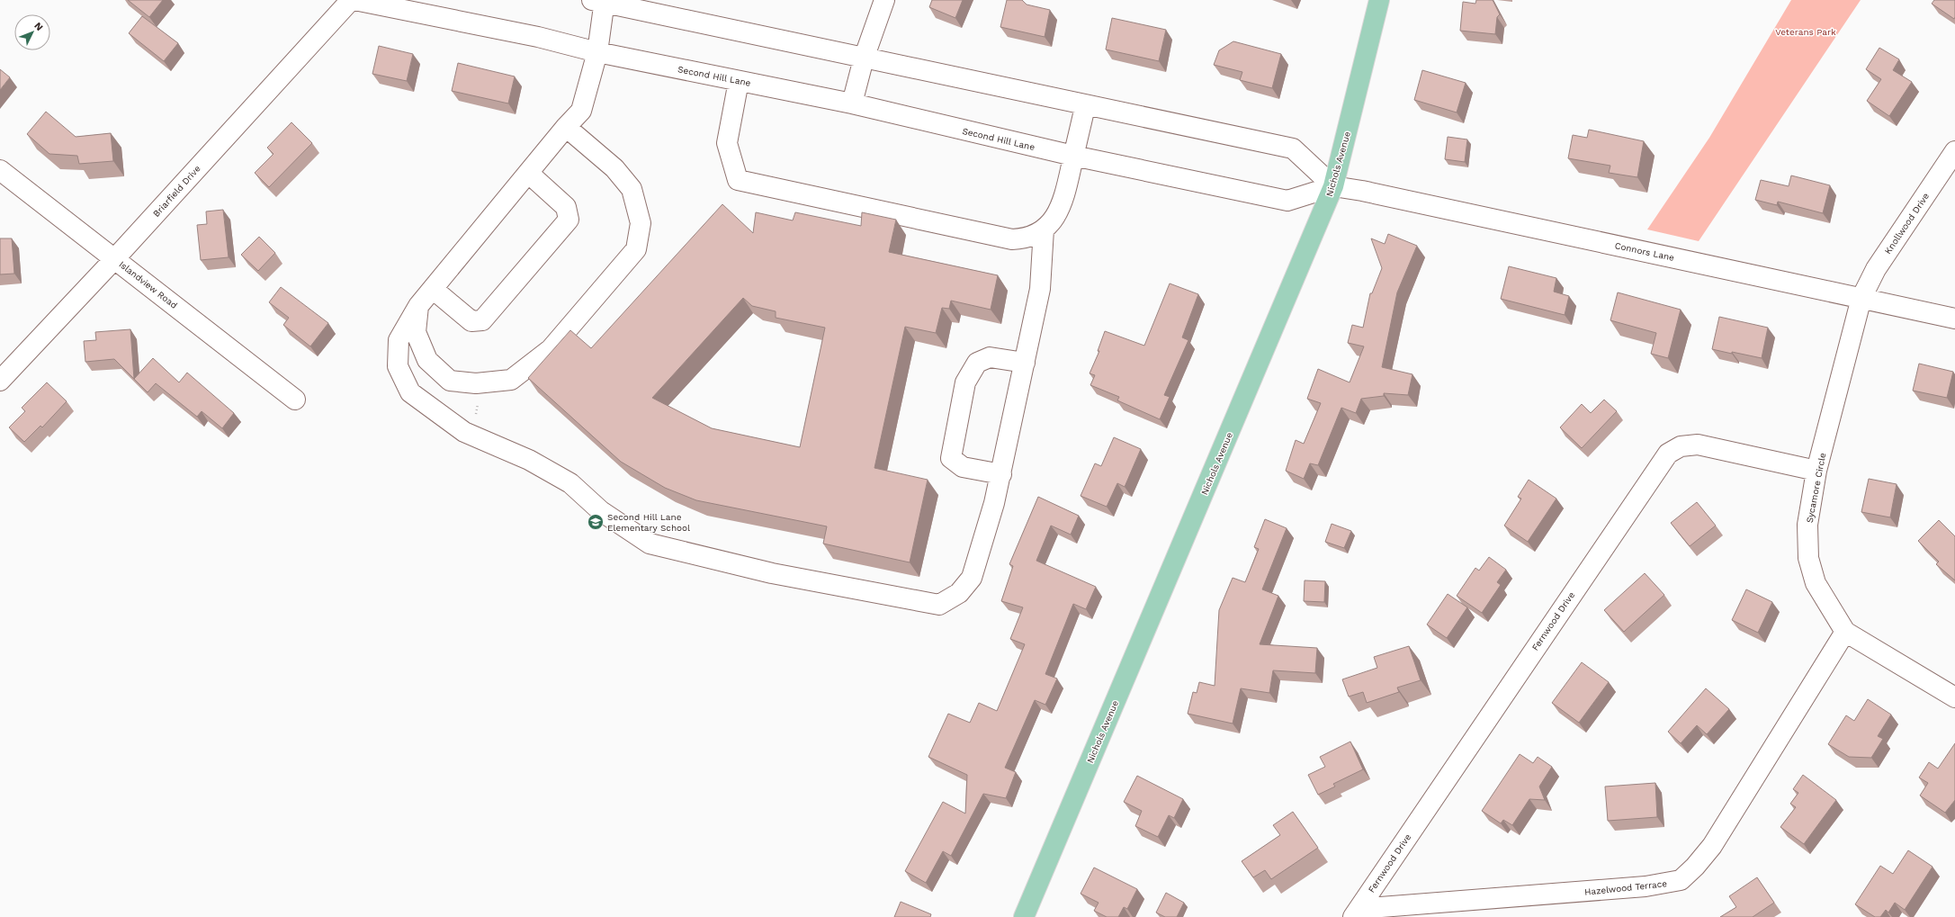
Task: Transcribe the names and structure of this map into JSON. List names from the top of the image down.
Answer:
{
  "streets": {
    "main road": ["Nichols Avenue"],
    "street": [
      "Second Hill Lane",
      "Briarfield Drive",
      "Knollwood Drive",
      "Connors Lane",
      "Islandview Road",
      "Sycamore Circle",
      "Fernwood Drive",
      "Hazelwood Terrace"
    ]
  },
  "crossings": [
    ["Second Hill Lane", "Nichols Avenue"],
    ["Second Hill Lane", "Connors Lane"],
    ["Nichols Avenue", "Connors Lane"],
    ["Briarfield Drive", "Islandview Road"],
    ["Knollwood Drive", "Connors Lane"],
    ["Knollwood Drive", "Sycamore Circle"],
    ["Connors Lane", "Sycamore Circle"],
    ["Sycamore Circle", "Fernwood Drive"],
    ["Sycamore Circle", "Hazelwood Terrace"],
    ["Fernwood Drive", "Hazelwood Terrace"]
  ],
  "parks": ["Veterans Park"],
  "places": {
    "school or university": ["Second Hill Lane Elementary School"]
  },
  "north": "top right"
}
